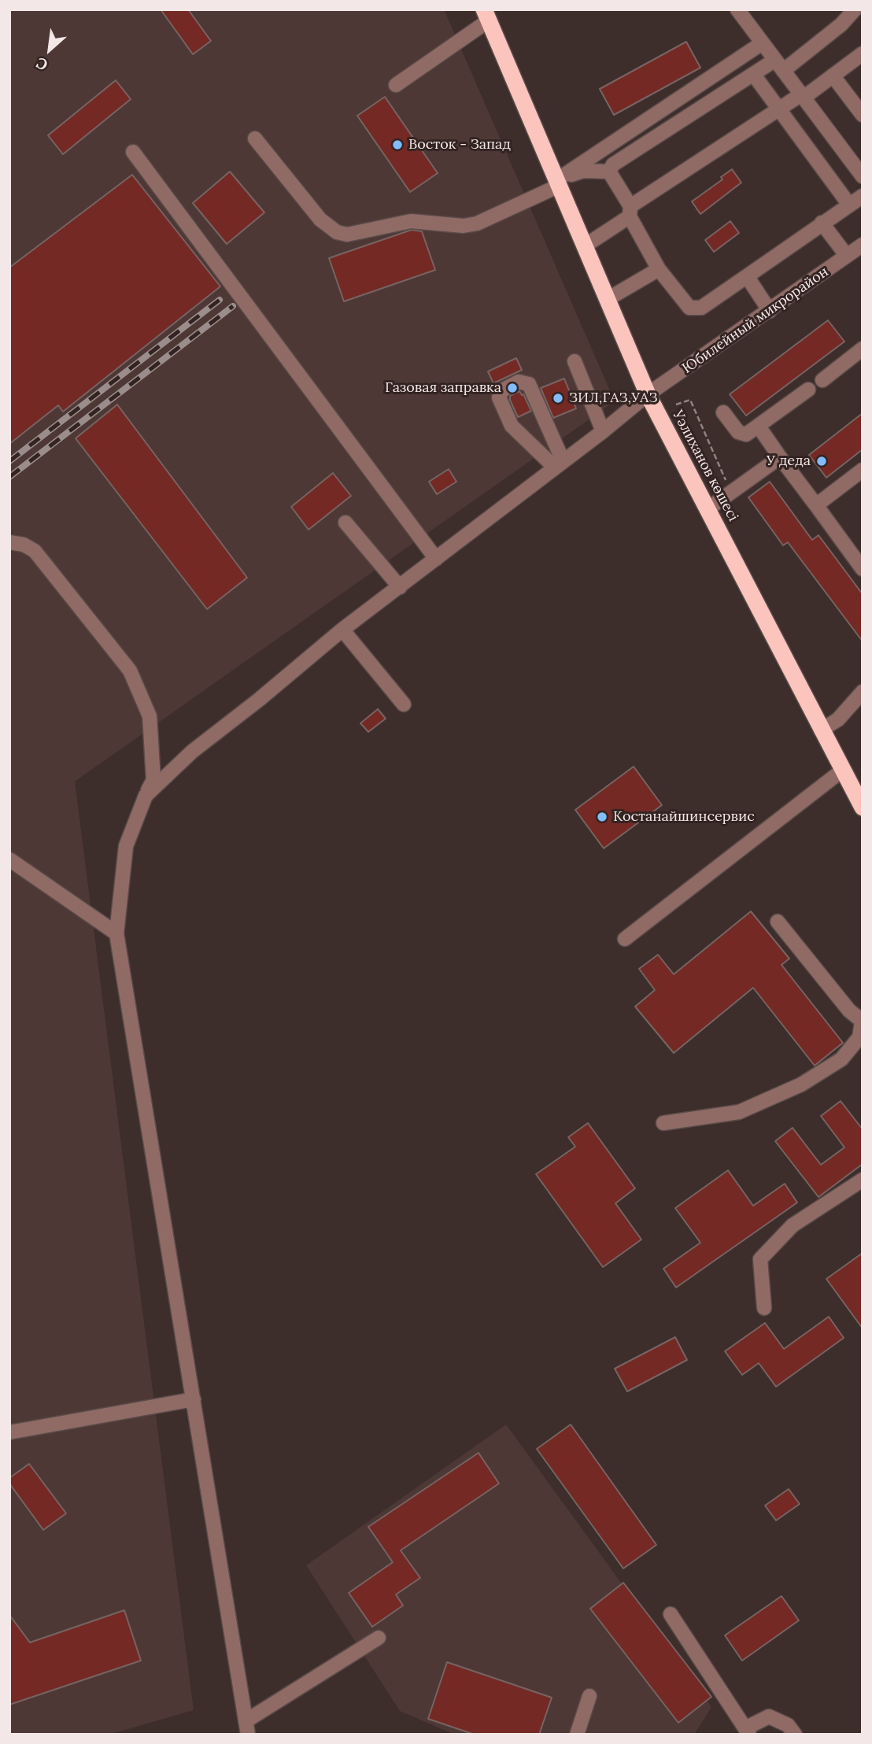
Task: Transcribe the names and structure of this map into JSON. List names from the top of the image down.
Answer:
{
  "streets": {
    "highway": ["Уәлиханов көшесі"],
    "street": ["Юбилейный микрорайон"]
  },
  "crossings": [
    ["Юбилейный микрорайон", "Уәлиханов көшесі"]
  ],
  "places": [
    "Восток - Запад",
    "Газовая заправка",
    "ЗИЛ,ГАЗ,УАЗ",
    "У деда",
    "Костанайшинсервис"
  ],
  "north": "bottom left"
}
